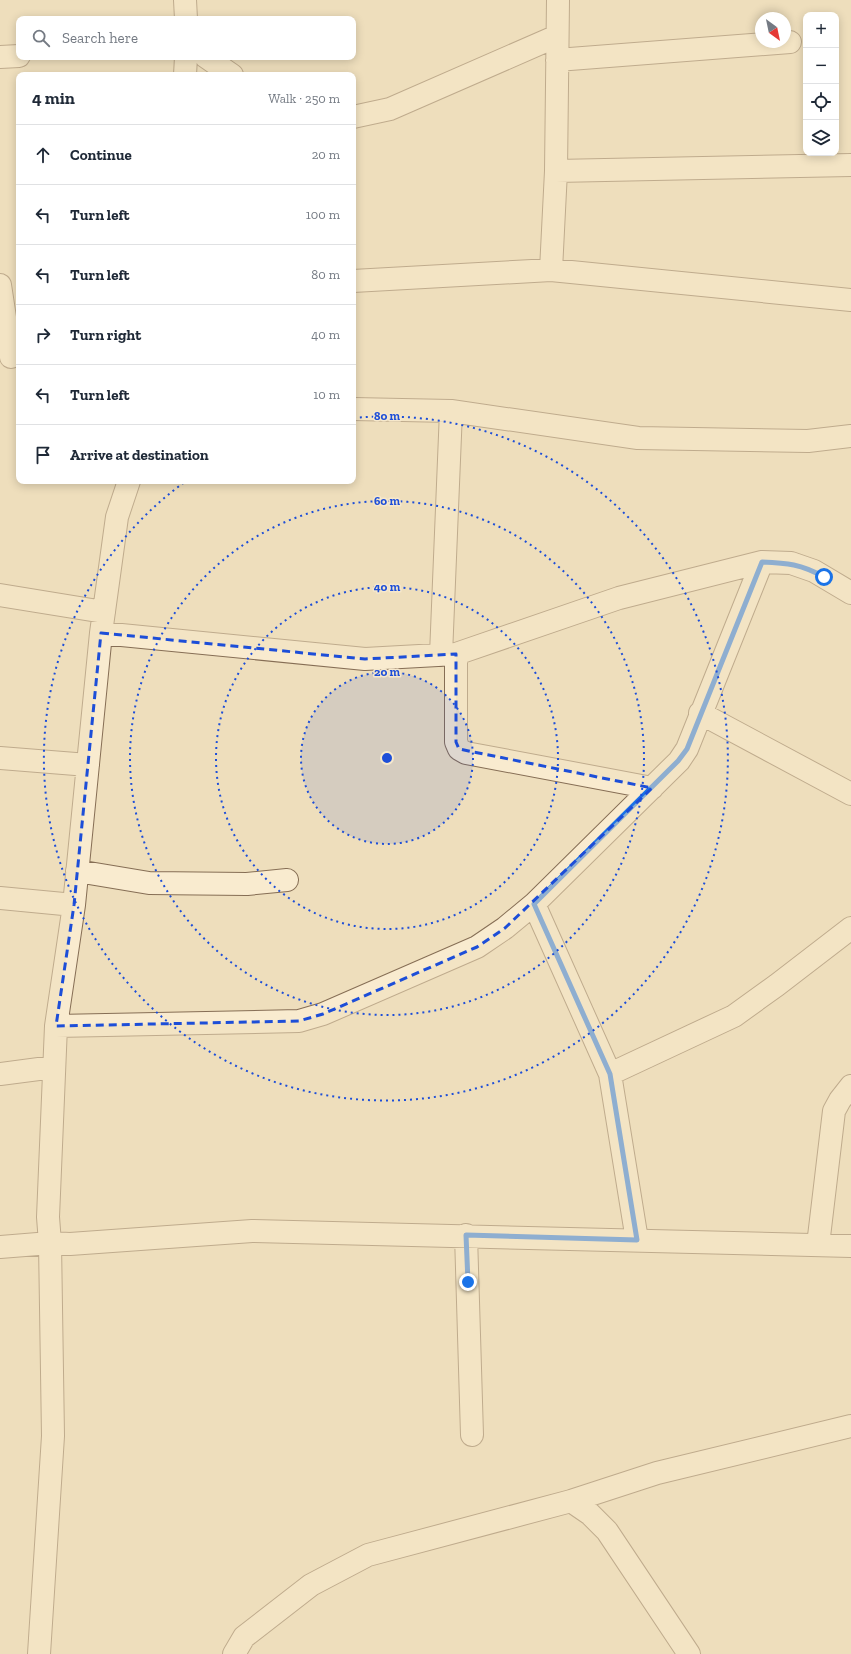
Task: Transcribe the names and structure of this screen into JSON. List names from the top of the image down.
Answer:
{
  "north": "bottom right",
  "page": {
    "map_buttons": ["+", "−"],
    "search": "Search here",
    "heading": ["4 min", "Walk · 250 m"],
    "list": [
      ["Continue", "20 m"],
      ["Turn left", "100 m"],
      ["Turn left", "80 m"],
      ["Turn right", "40 m"],
      ["Turn left", "10 m"],
      "Arrive at destination"
    ]
  },
  "rings": [
    "80 m",
    "60 m",
    "40 m",
    "20 m"
  ]
}
